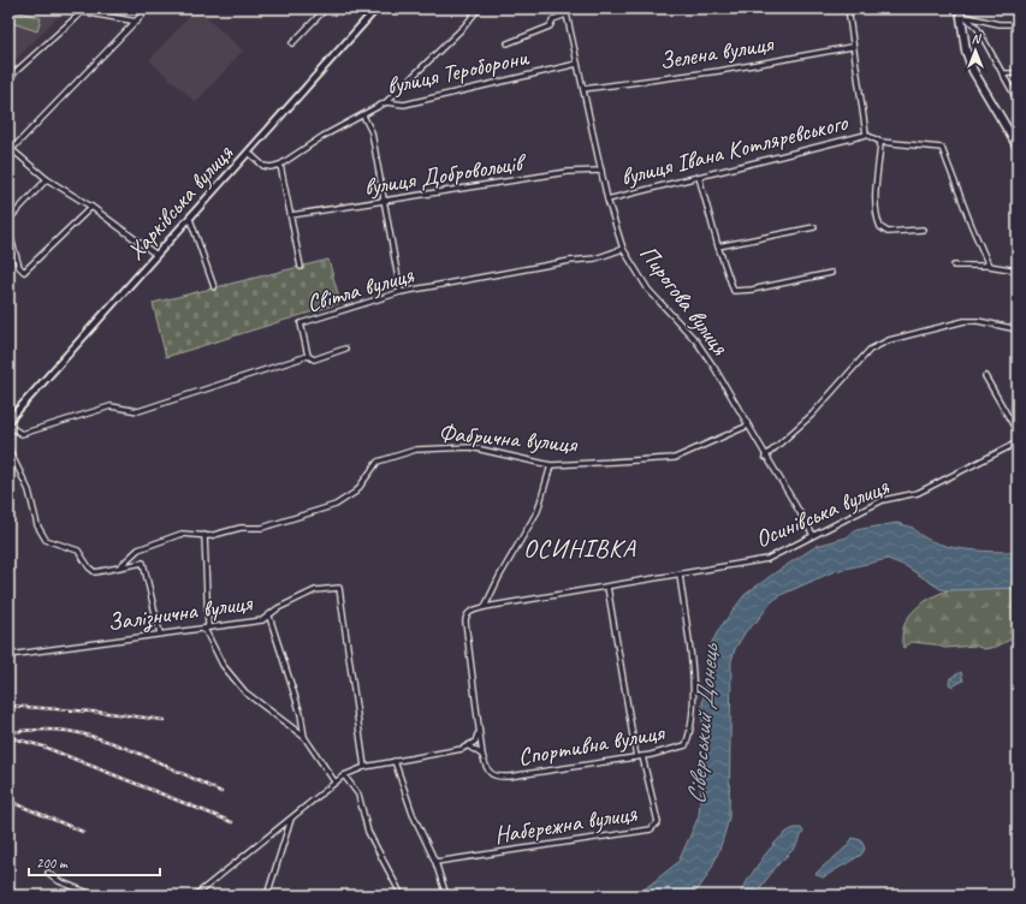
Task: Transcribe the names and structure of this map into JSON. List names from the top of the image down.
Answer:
{
  "streets": {
    "street": [
      "Зелена вулиця",
      "вулиця Тероборони",
      "вулиця Івана Котляревського",
      "вулиця Добровольців",
      "Харківська вулиця",
      "Світла вулиця",
      "Пирогова вулиця",
      "Фабрична вулиця",
      "Осинівська вулиця",
      "Залізнична вулиця",
      "Спортивна вулиця",
      "Набережна вулиця"
    ]
  },
  "crossings": [
    ["Зелена вулиця", "Пирогова вулиця"],
    ["вулиця Тероборони", "Пирогова вулиця"],
    ["вулиця Івана Котляревського", "Пирогова вулиця"],
    ["вулиця Добровольців", "Пирогова вулиця"],
    ["Світла вулиця", "Пирогова вулиця"],
    ["Пирогова вулиця", "Фабрична вулиця"],
    ["Пирогова вулиця", "Осинівська вулиця"],
    ["Осинівська вулиця", "Спортивна вулиця"],
    ["Осинівська вулиця", "Набережна вулиця"],
    ["Спортивна вулиця", "Набережна вулиця"]
  ],
  "districts": ["ОСИНІВКА"],
  "water": ["Сіверський Донець"],
  "scale_bar": "200 m",
  "north": "top"
}
